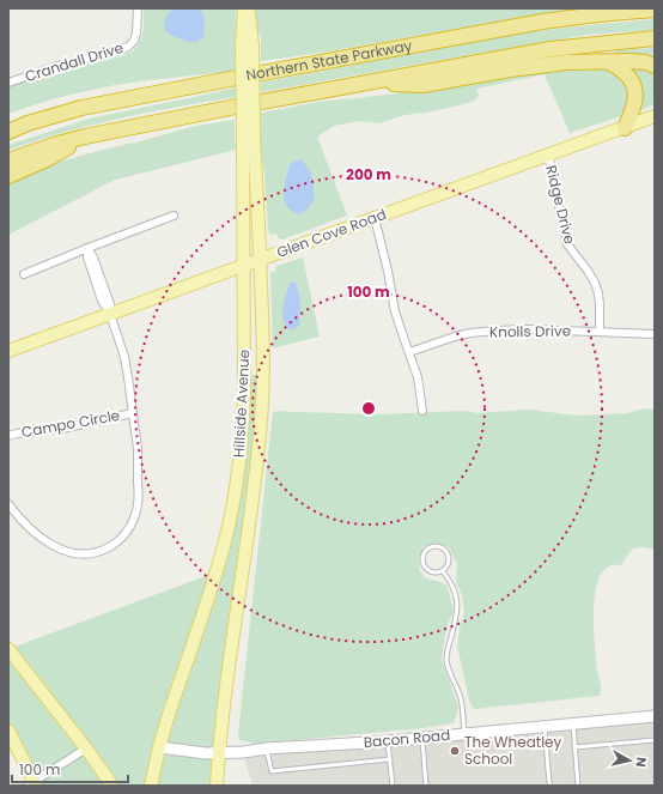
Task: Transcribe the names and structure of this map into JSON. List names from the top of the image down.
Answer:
{
  "streets": {
    "highway": ["Northern State Parkway"],
    "main road": ["Glen Cove Road", "Hillside Avenue"],
    "street": [
      "Crandall Drive",
      "Ridge Drive",
      "Knolls Drive",
      "Campo Circle",
      "Bacon Road"
    ]
  },
  "crossings": [
    ["Ridge Drive", "Glen Cove Road"],
    ["Ridge Drive", "Knolls Drive"],
    ["Glen Cove Road", "Hillside Avenue"],
    ["Glen Cove Road", "Campo Circle"],
    ["Hillside Avenue", "Bacon Road"]
  ],
  "places": ["The Wheatley School"],
  "scale_bar": "100 m",
  "north": "right",
  "rings": ["200 m", "100 m"]
}
